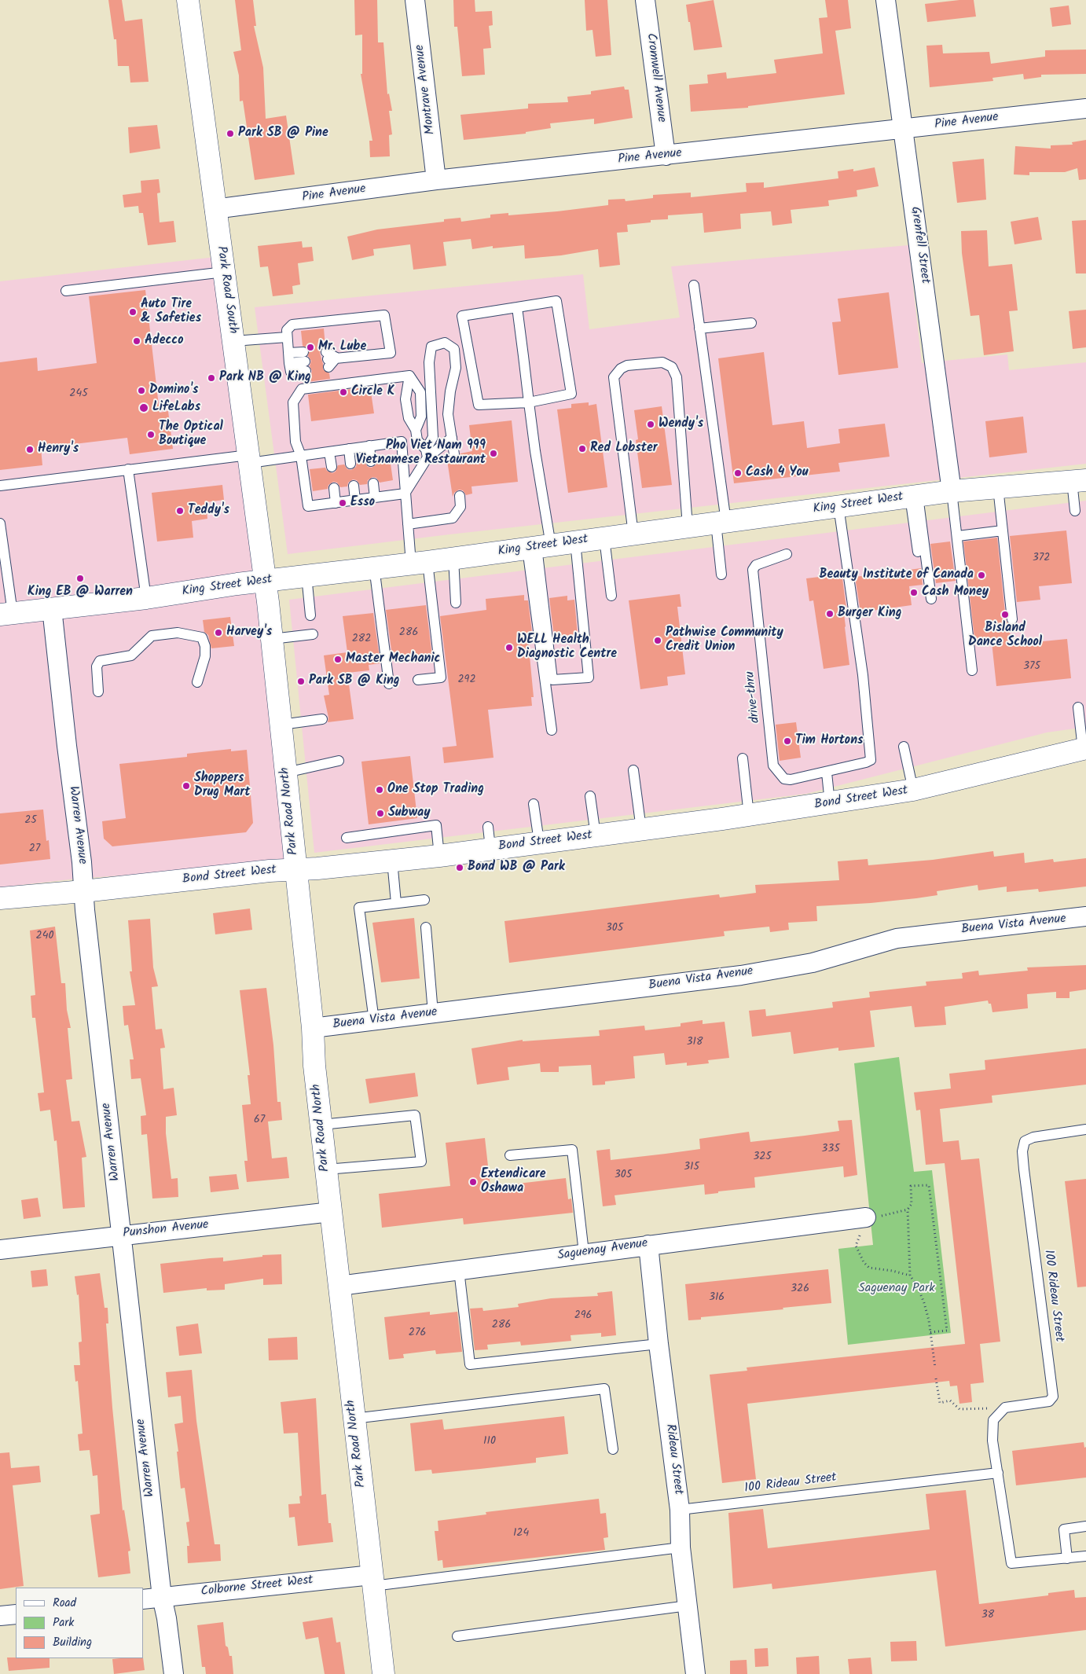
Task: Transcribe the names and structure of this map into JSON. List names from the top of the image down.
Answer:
{
  "streets": {
    "main road": [
      "Park Road South",
      "King Street West",
      "Bond Street West",
      "Park Road North"
    ],
    "street": [
      "Cromwell Avenue",
      "Montrave Avenue",
      "Pine Avenue",
      "Grenfell Street",
      "Warren Avenue",
      "Buena Vista Avenue",
      "Punshon Avenue",
      "Saguenay Avenue",
      "Rideau Street",
      "Colborne Street West"
    ],
    "lane": ["drive-thru", "100 Rideau Street"]
  },
  "crossings": [
    ["Cromwell Avenue", "Pine Avenue"],
    ["Montrave Avenue", "Pine Avenue"],
    ["Pine Avenue", "Grenfell Street"],
    ["Pine Avenue", "Park Road South"],
    ["Grenfell Street", "King Street West"],
    ["Park Road South", "King Street West"],
    ["Park Road South", "Park Road North"],
    ["King Street West", "Park Road North"],
    ["King Street West", "Warren Avenue"],
    ["Bond Street West", "Park Road North"],
    ["Bond Street West", "Warren Avenue"],
    ["Park Road North", "Buena Vista Avenue"],
    ["Park Road North", "Punshon Avenue"],
    ["Park Road North", "Saguenay Avenue"],
    ["Park Road North", "Colborne Street West"],
    ["Warren Avenue", "Punshon Avenue"],
    ["Warren Avenue", "Colborne Street West"],
    ["Saguenay Avenue", "Rideau Street"],
    ["100 Rideau Street", "Rideau Street"]
  ],
  "parks": ["Saguenay Park"],
  "places": [
    "Park SB @ Pine",
    "Auto Tire & Safeties",
    "Adecco",
    "Mr. Lube",
    "Park NB @ King",
    "Domino's",
    "Circle K",
    "LifeLabs",
    "Wendy's",
    "The Optical Boutique",
    "Red Lobster",
    "Henry's",
    "Pho Viet Nam 999 Vietnamese Restaurant",
    "Cash 4 You",
    "Esso",
    "Teddy's",
    "Beauty Institute of Canada",
    "King EB @ Warren",
    "Cash Money",
    "Burger King",
    "Bisland Dance School",
    "Harvey's",
    "Pathwise Community Credit Union",
    "WELL Health Diagnostic Centre",
    "Master Mechanic",
    "Park SB @ King",
    "Tim Hortons",
    "Shoppers Drug Mart",
    "One Stop Trading",
    "Subway",
    "Bond WB @ Park",
    "Extendicare Oshawa"
  ],
  "house_numbers": [
    "245",
    "372",
    "286",
    "282",
    "375",
    "292",
    "25",
    "27",
    "305",
    "240",
    "318",
    "67",
    "335",
    "325",
    "315",
    "305",
    "326",
    "316",
    "296",
    "286",
    "276",
    "110",
    "124",
    "38"
  ],
  "legend": ["Road", "Park", "Building"]
}
